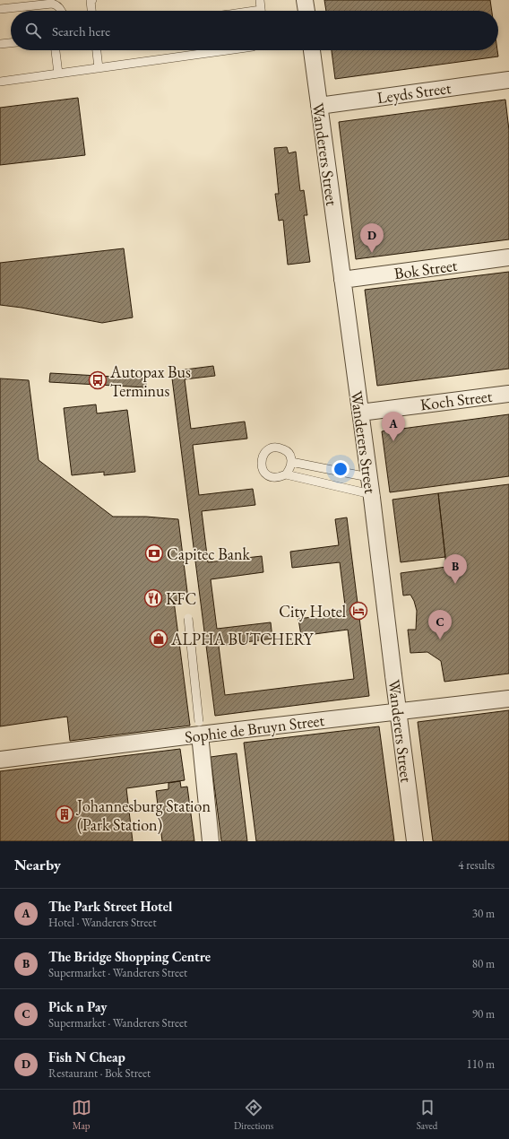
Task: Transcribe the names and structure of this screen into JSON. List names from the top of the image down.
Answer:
{
  "streets": {
    "street": [
      "Leyds Street",
      "Wanderers Street",
      "Bok Street",
      "Koch Street",
      "Sophie de Bruyn Street"
    ]
  },
  "crossings": [
    ["Leyds Street", "Wanderers Street"],
    ["Wanderers Street", "Bok Street"],
    ["Wanderers Street", "Koch Street"],
    ["Wanderers Street", "Sophie de Bruyn Street"]
  ],
  "places": {
    "bus stop": ["Autopax Bus Terminus"],
    "bank": ["Capitec Bank"],
    "restaurant": ["KFC"],
    "hotel": ["City Hotel"],
    "shop": ["ALPHA BUTCHERY"],
    "building": ["Johannesburg Station (Park Station)"]
  },
  "page": {
    "search": "Search here",
    "pins": [
      "D",
      "A",
      "B",
      "C"
    ],
    "heading": ["Nearby", "4 results"],
    "list": [
      {
        "mark": "A",
        "name": "The Park Street Hotel",
        "note": "Hotel · Wanderers Street",
        "value": "30 m"
      },
      {
        "mark": "B",
        "name": "The Bridge Shopping Centre",
        "note": "Supermarket · Wanderers Street",
        "value": "80 m"
      },
      {
        "mark": "C",
        "name": "Pick n Pay",
        "note": "Supermarket · Wanderers Street",
        "value": "90 m"
      },
      {
        "mark": "D",
        "name": "Fish N Cheap",
        "note": "Restaurant · Bok Street",
        "value": "110 m"
      }
    ],
    "nav": ["Map", "Directions", "Saved"]
  }
}
